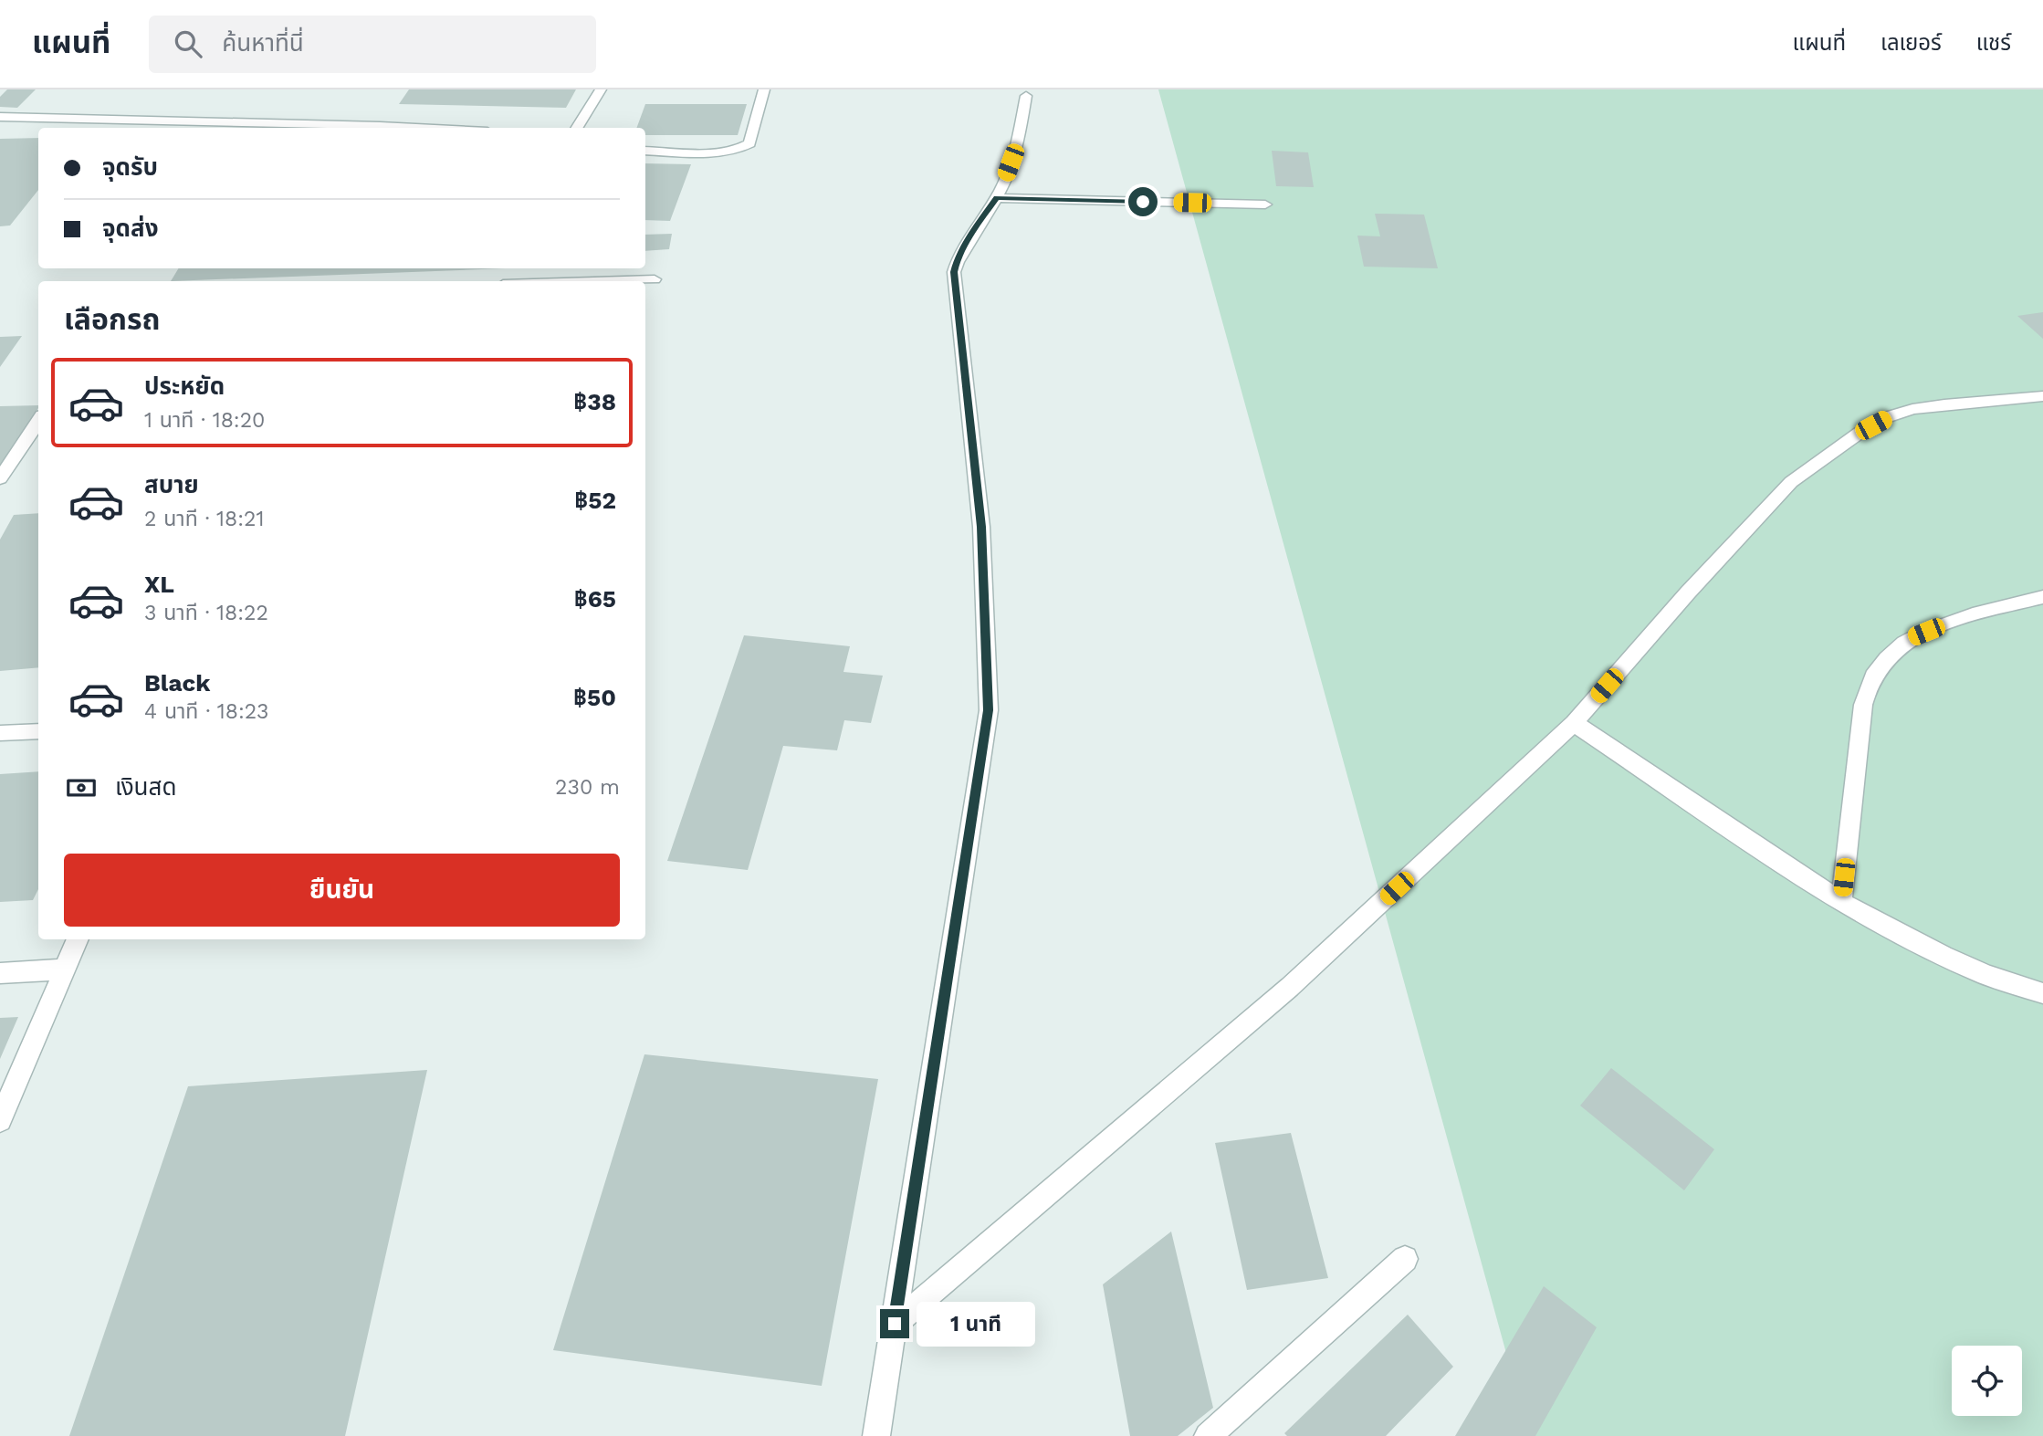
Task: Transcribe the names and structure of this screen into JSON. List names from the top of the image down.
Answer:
{
  "page": {
    "header": "แผนที่",
    "search": "ค้นหาที่นี่",
    "nav": ["แผนที่", "เลเยอร์", "แชร์"],
    "banner": ["จุดรับ", "จุดส่ง"],
    "heading": "เลือกรถ",
    "list": [
      {
        "name": "ประหยัด",
        "note": "1 นาที · 18:20",
        "value": "฿38"
      },
      {
        "name": "สบาย",
        "note": "2 นาที · 18:21",
        "value": "฿52"
      },
      {
        "name": "XL",
        "note": "3 นาที · 18:22",
        "value": "฿65"
      },
      {
        "name": "Black",
        "note": "4 นาที · 18:23",
        "value": "฿50"
      }
    ],
    "pay": ["เงินสด", "230 m"],
    "buttons": "ยืนยัน",
    "bubble": "1 นาที"
  }
}
